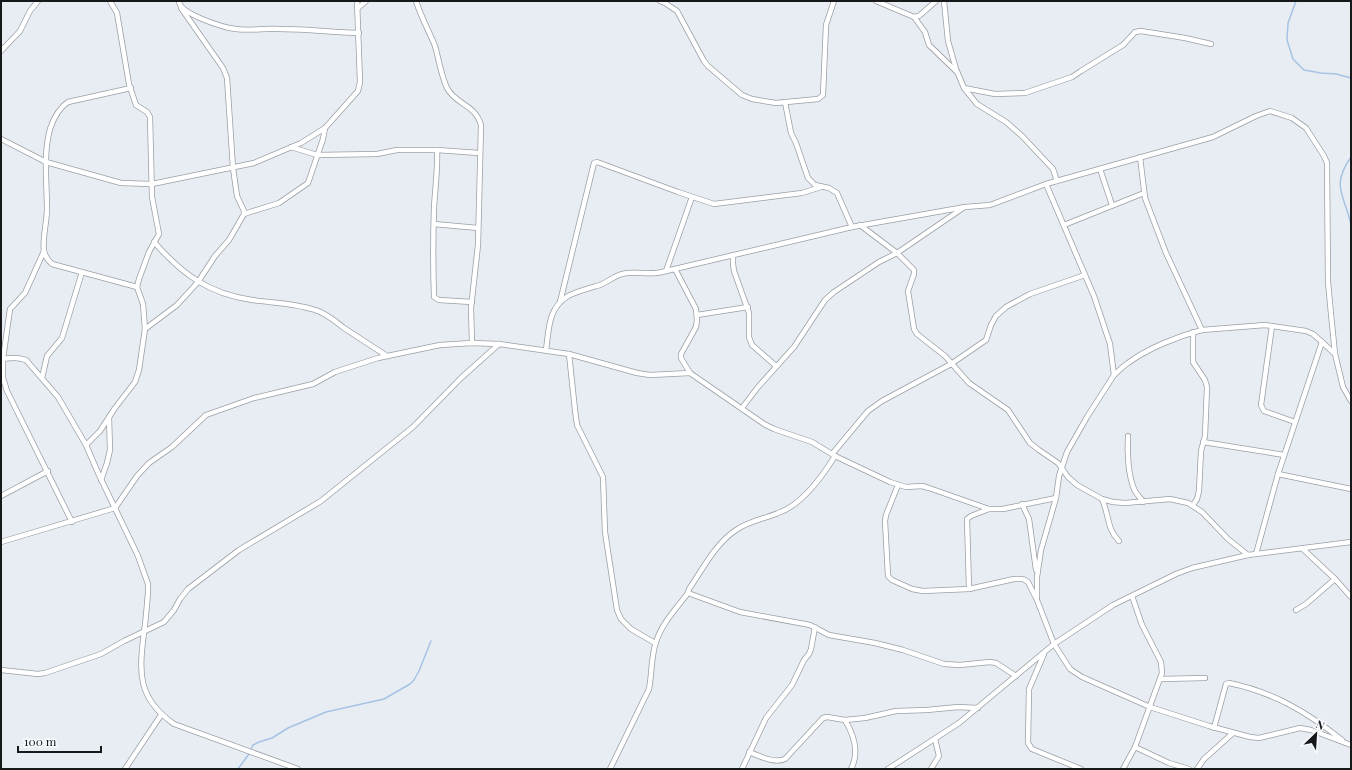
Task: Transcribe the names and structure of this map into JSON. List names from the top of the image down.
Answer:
{
  "scale_bar": "100 m",
  "north": "top right"
}
